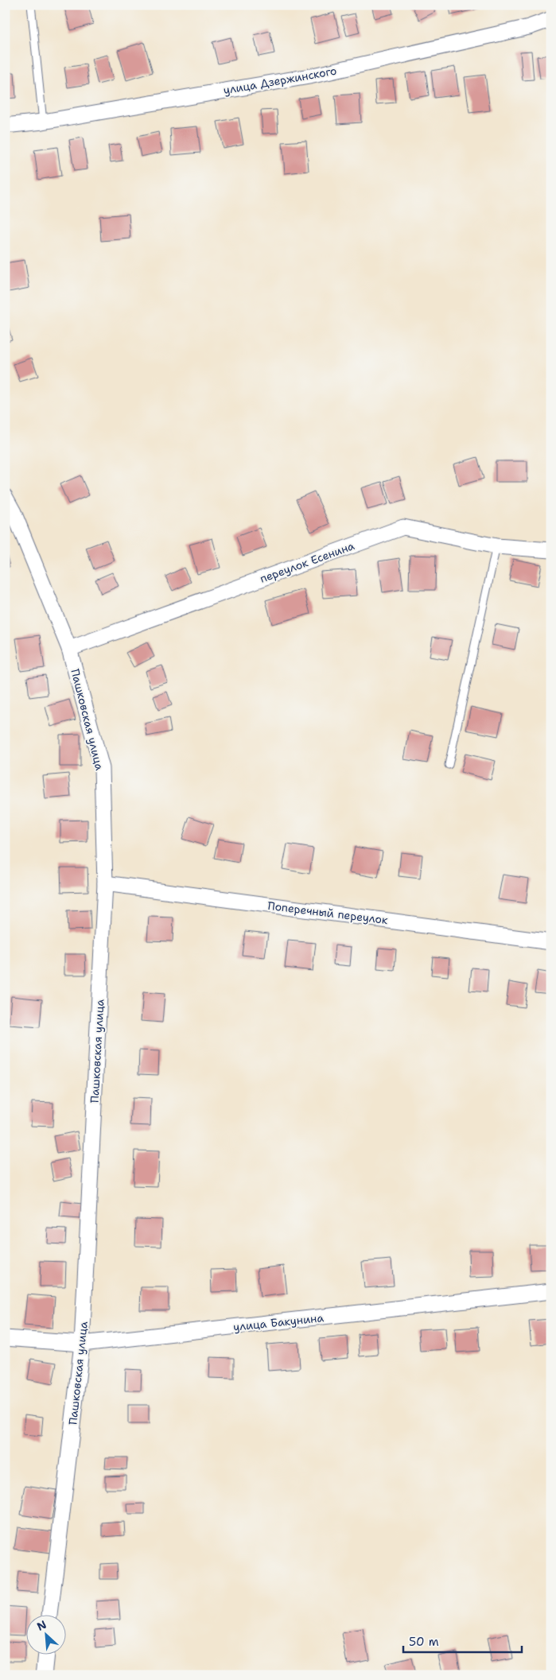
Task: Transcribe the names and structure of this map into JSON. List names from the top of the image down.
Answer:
{
  "streets": {
    "street": [
      "улица Дзержинского",
      "переулок Есенина",
      "Пашковская улица",
      "Поперечный переулок",
      "улица Бакунина"
    ]
  },
  "crossings": [
    ["переулок Есенина", "Пашковская улица"],
    ["Пашковская улица", "Поперечный переулок"],
    ["Пашковская улица", "улица Бакунина"]
  ],
  "scale_bar": "50 m",
  "north": "top left"
}
